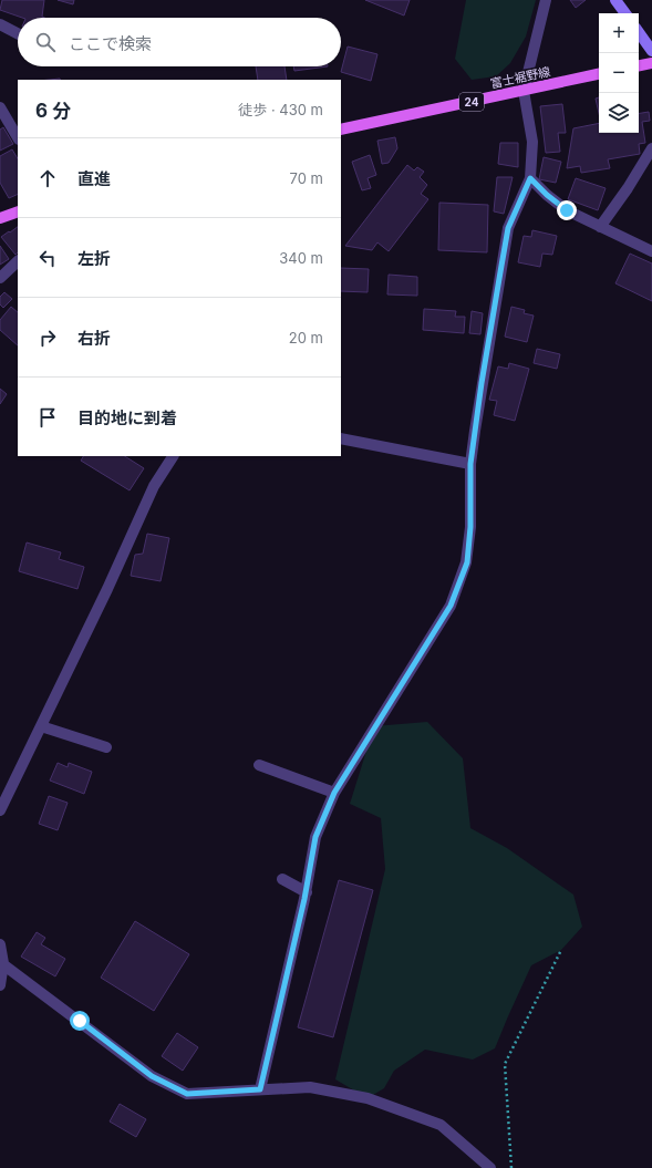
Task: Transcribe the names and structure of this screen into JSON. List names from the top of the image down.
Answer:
{
  "streets": {
    "main road": ["富士裾野線", "24"]
  },
  "page": {
    "map_buttons": ["+", "−"],
    "search": "ここで検索",
    "heading": ["6 分", "徒歩 · 430 m"],
    "list": [
      ["直進", "70 m"],
      ["左折", "340 m"],
      ["右折", "20 m"],
      "目的地に到着"
    ]
  }
}
